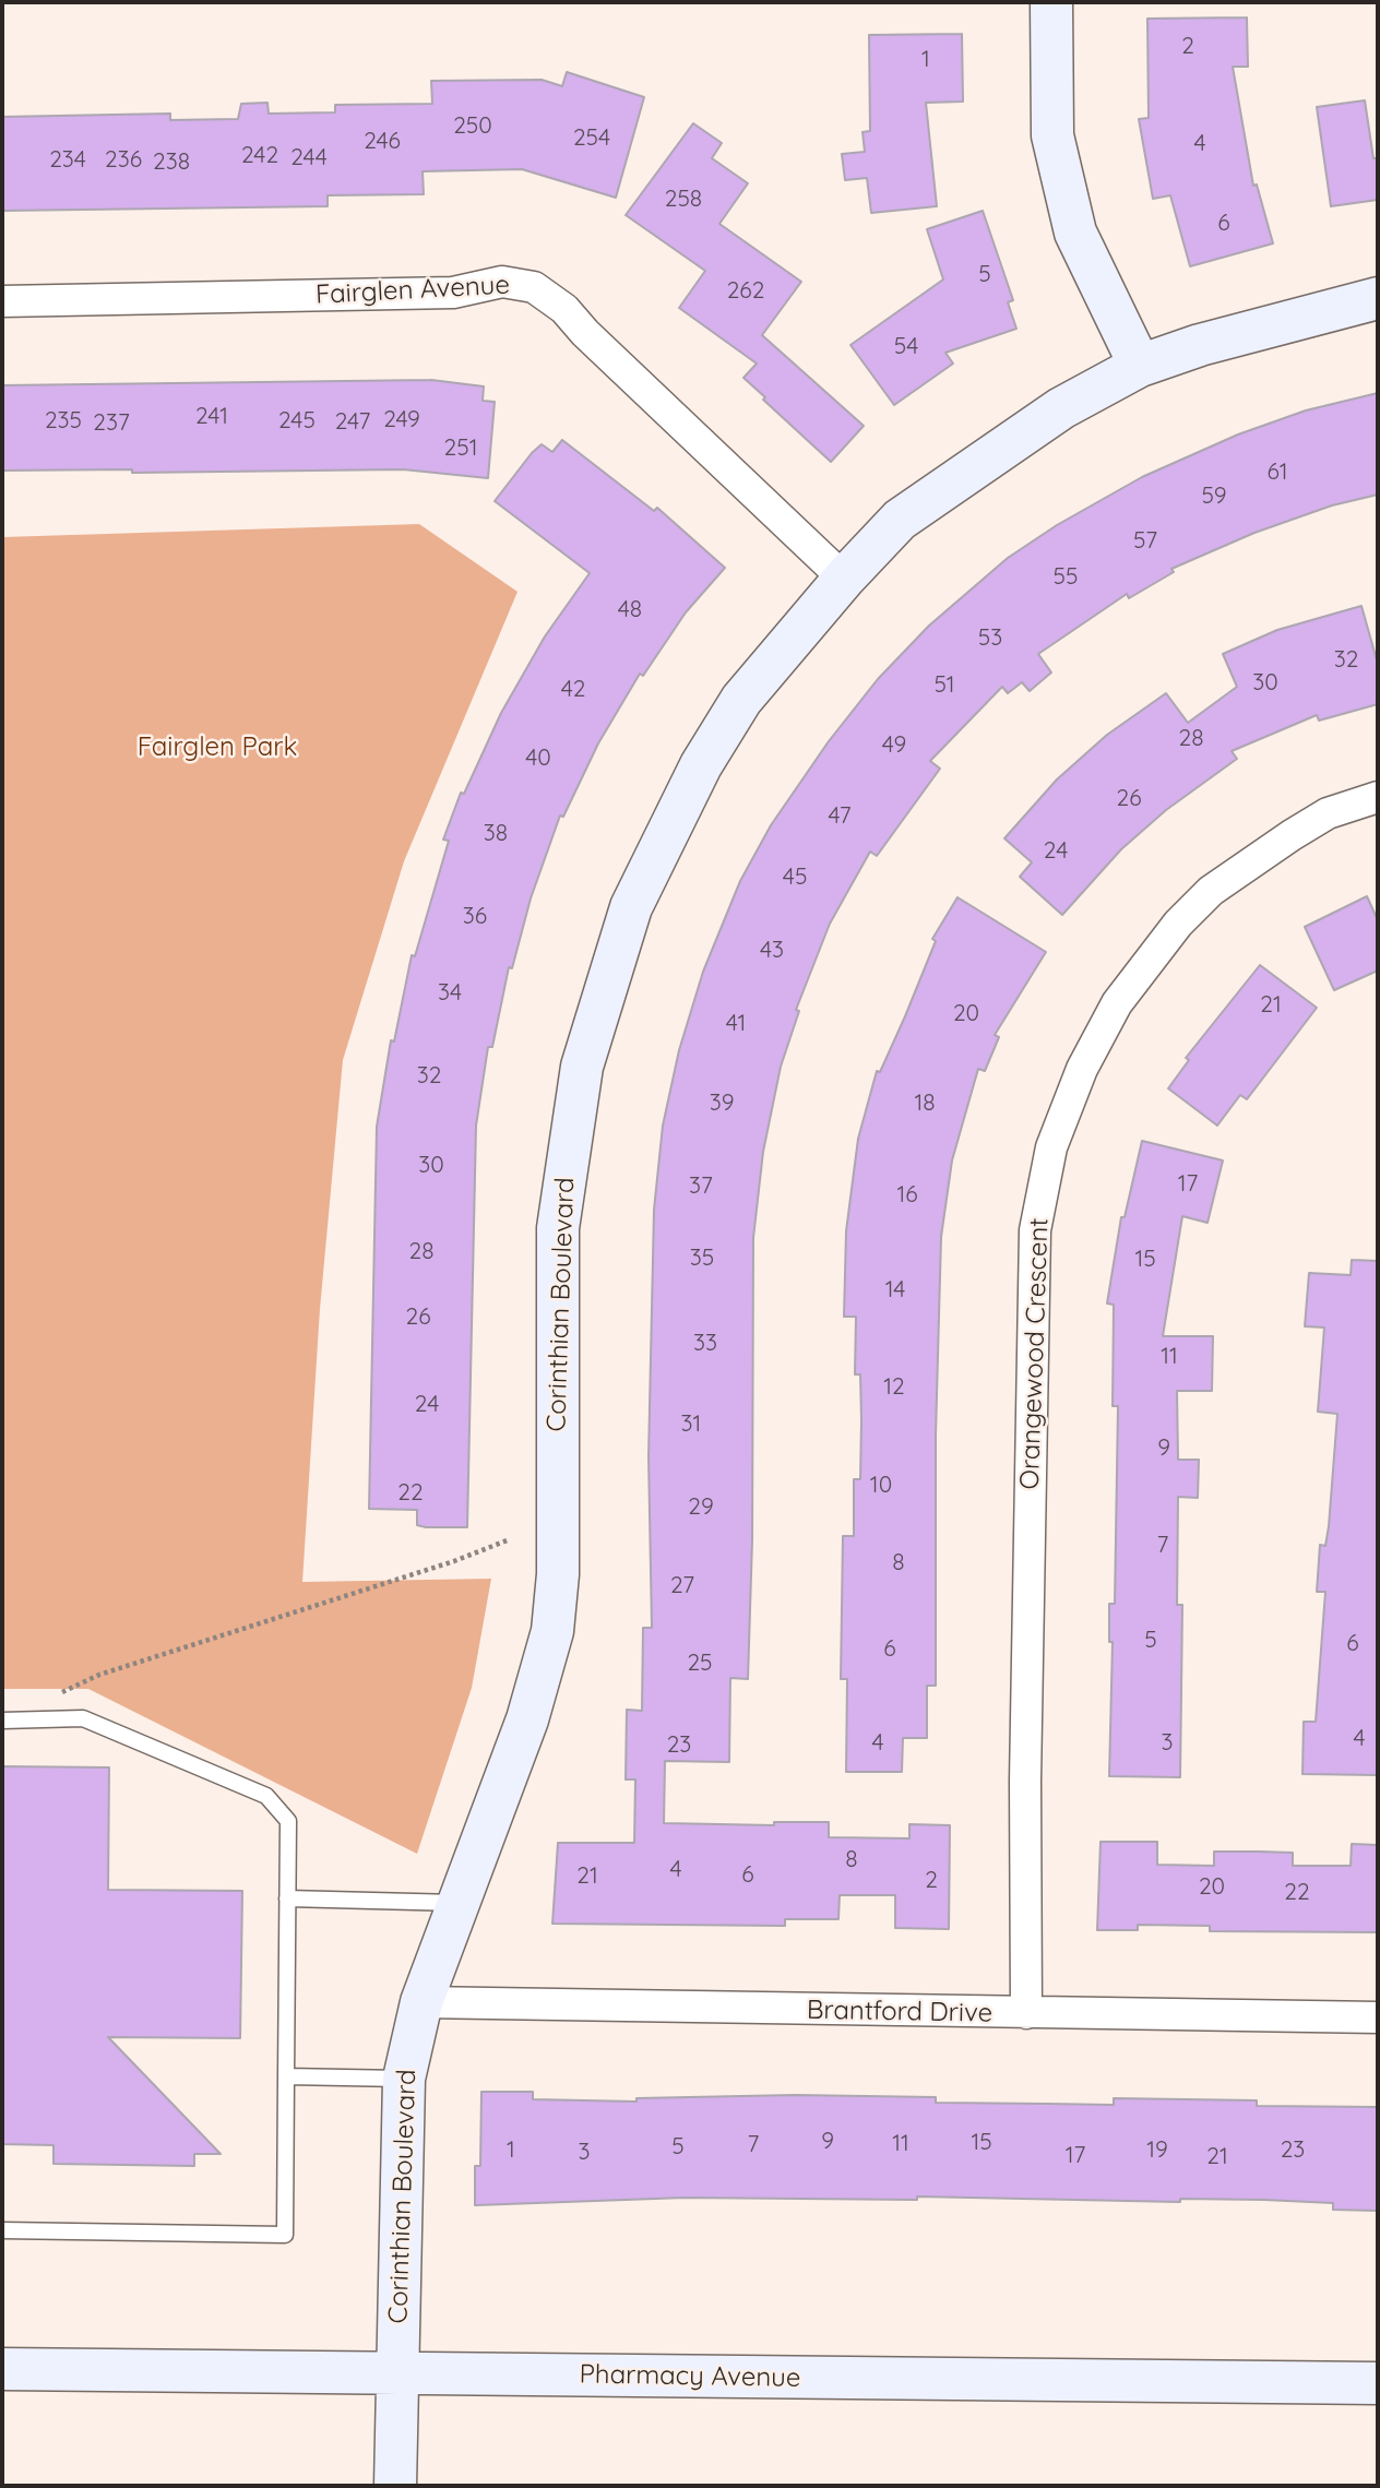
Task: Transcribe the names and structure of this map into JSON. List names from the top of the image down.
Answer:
{
  "streets": {
    "street": [
      "Fairglen Avenue",
      "Corinthian Boulevard",
      "Orangewood Crescent",
      "Brantford Drive",
      "Pharmacy Avenue"
    ]
  },
  "crossings": [
    ["Fairglen Avenue", "Corinthian Boulevard"],
    ["Corinthian Boulevard", "Brantford Drive"],
    ["Corinthian Boulevard", "Pharmacy Avenue"],
    ["Orangewood Crescent", "Brantford Drive"]
  ],
  "parks": ["Fairglen Park"],
  "house_numbers": [
    "2",
    "1",
    "250",
    "254",
    "246",
    "4",
    "242",
    "244",
    "234",
    "236",
    "238",
    "258",
    "6",
    "5",
    "262",
    "54",
    "241",
    "249",
    "235",
    "245",
    "247",
    "237",
    "251",
    "61",
    "59",
    "57",
    "55",
    "48",
    "53",
    "32",
    "30",
    "51",
    "42",
    "28",
    "49",
    "40",
    "26",
    "47",
    "38",
    "24",
    "45",
    "36",
    "43",
    "34",
    "21",
    "20",
    "41",
    "32",
    "39",
    "18",
    "30",
    "17",
    "37",
    "16",
    "28",
    "35",
    "15",
    "14",
    "26",
    "33",
    "11",
    "12",
    "24",
    "31",
    "9",
    "10",
    "22",
    "29",
    "7",
    "8",
    "27",
    "5",
    "6",
    "6",
    "25",
    "4",
    "4",
    "3",
    "23",
    "8",
    "4",
    "6",
    "21",
    "2",
    "20",
    "22",
    "9",
    "15",
    "11",
    "7",
    "5",
    "1",
    "19",
    "23",
    "3",
    "17",
    "21"
  ]
}
